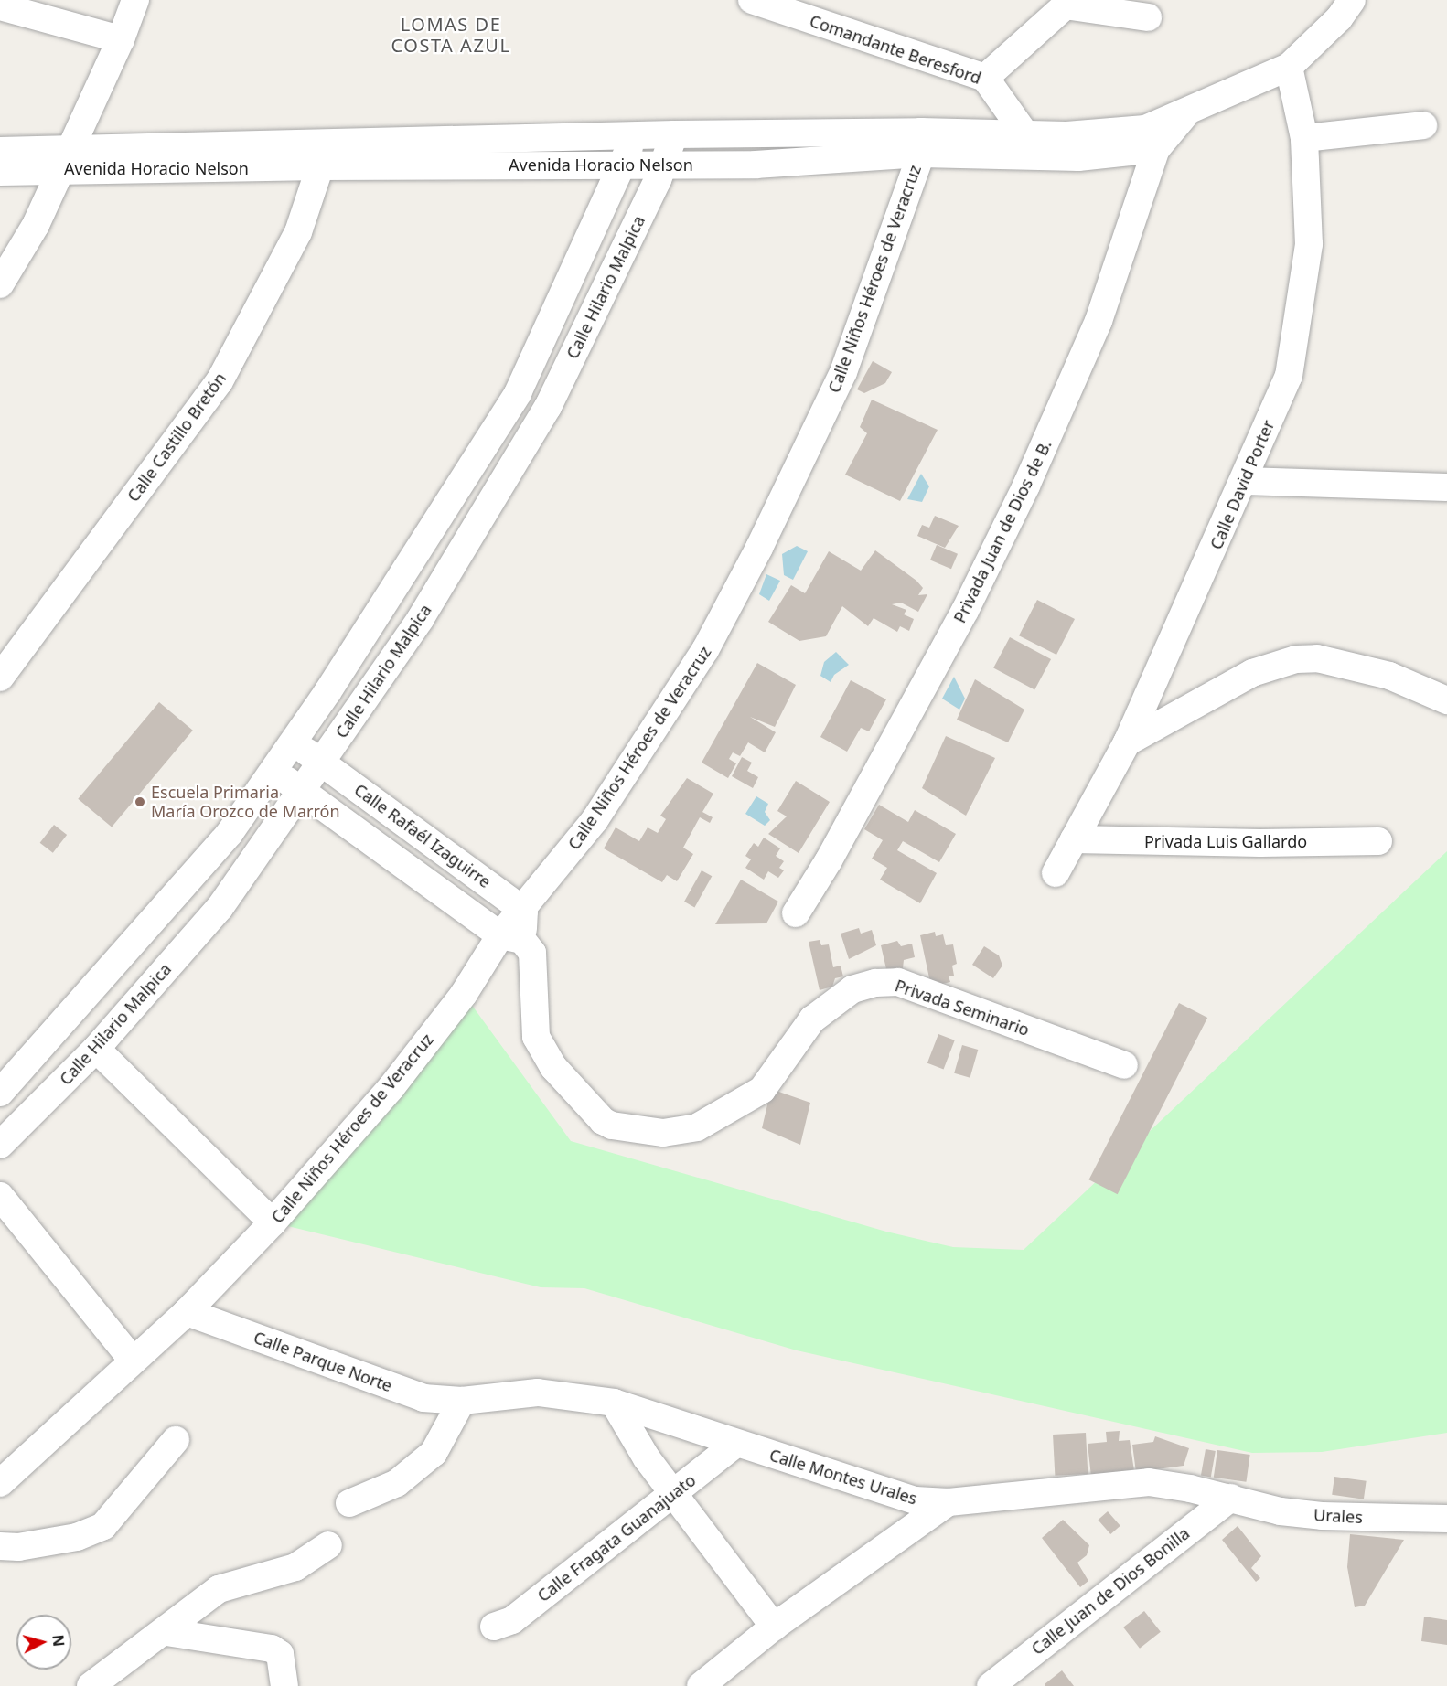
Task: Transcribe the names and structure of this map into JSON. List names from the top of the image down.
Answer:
{
  "streets": {
    "street": [
      "Comandante Beresford",
      "Avenida Horacio Nelson",
      "Calle Niños Héroes de Veracruz",
      "Calle Hilario Malpica",
      "Calle Castillo Bretón",
      "Calle David Porter",
      "Privada Juan de Dios de B.",
      "Calle Rafaél Izaguirre",
      "Privada Luis Gallardo",
      "Privada Seminario",
      "Calle Parque Norte",
      "Calle Montes Urales",
      "Urales",
      "Calle Fragata Guanajuato",
      "Calle Juan de Dios Bonilla"
    ]
  },
  "crossings": [
    ["Comandante Beresford", "Avenida Horacio Nelson"],
    ["Avenida Horacio Nelson", "Calle Niños Héroes de Veracruz"],
    ["Avenida Horacio Nelson", "Calle Hilario Malpica"],
    ["Avenida Horacio Nelson", "Calle Castillo Bretón"],
    ["Avenida Horacio Nelson", "Privada Juan de Dios de B."],
    ["Calle Niños Héroes de Veracruz", "Calle Rafaél Izaguirre"],
    ["Calle Niños Héroes de Veracruz", "Privada Seminario"],
    ["Calle Niños Héroes de Veracruz", "Calle Parque Norte"],
    ["Calle Hilario Malpica", "Calle Rafaél Izaguirre"],
    ["Calle David Porter", "Privada Luis Gallardo"],
    ["Calle Rafaél Izaguirre", "Privada Seminario"],
    ["Calle Parque Norte", "Calle Montes Urales"],
    ["Calle Montes Urales", "Urales"],
    ["Calle Montes Urales", "Calle Fragata Guanajuato"],
    ["Calle Montes Urales", "Calle Juan de Dios Bonilla"],
    ["Urales", "Calle Juan de Dios Bonilla"]
  ],
  "districts": ["LOMAS DE COSTA AZUL"],
  "places": ["Escuela Primaria María Orozco de Marrón"],
  "north": "right"
}
